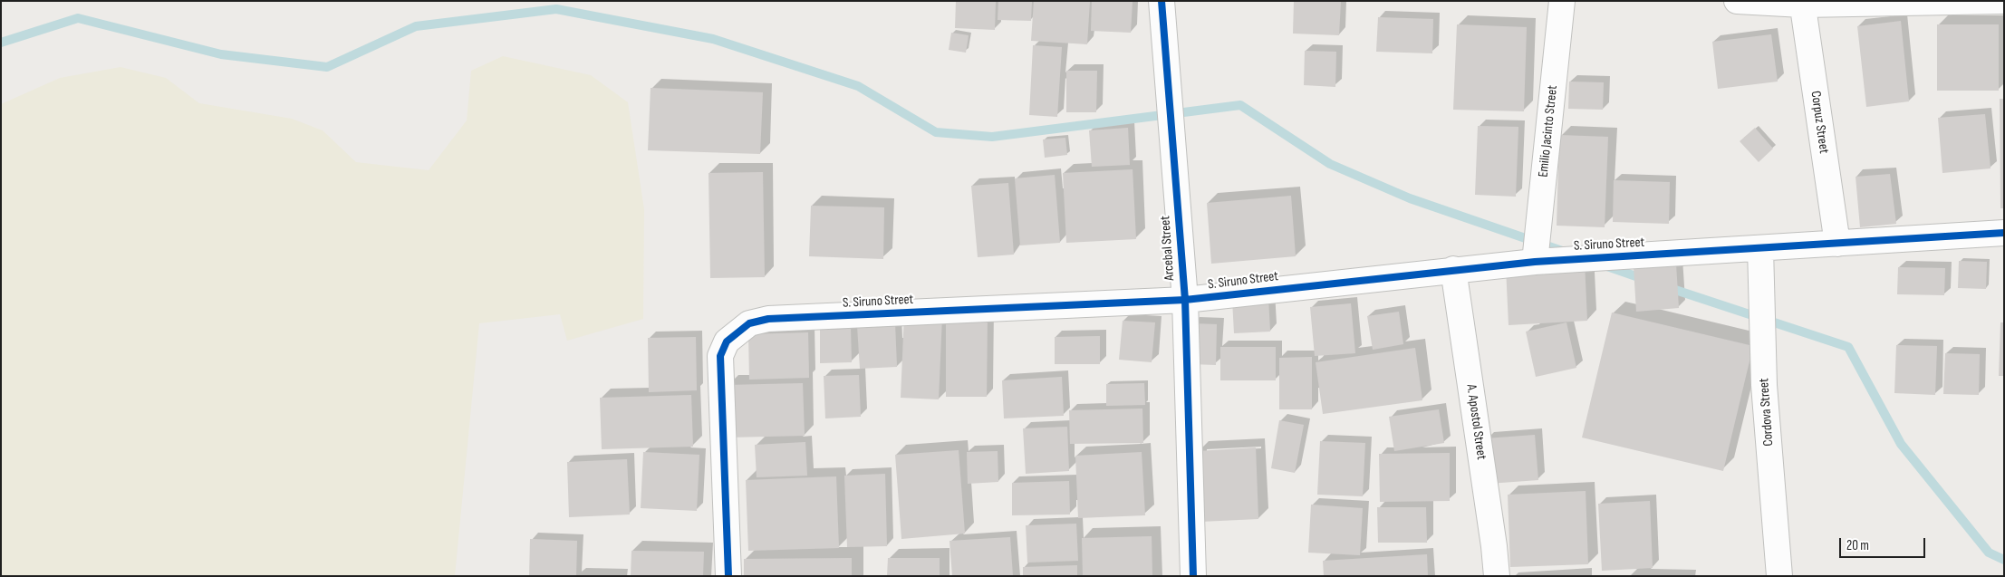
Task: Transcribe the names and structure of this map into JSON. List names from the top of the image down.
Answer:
{
  "streets": {
    "street": [
      "Corpuz Street",
      "Emilio Jacinto Street",
      "S. Siruno Street",
      "Arcebal Street",
      "Cordova Street",
      "A. Apostol Street"
    ]
  },
  "crossings": [
    ["Corpuz Street", "S. Siruno Street"],
    ["Emilio Jacinto Street", "S. Siruno Street"],
    ["S. Siruno Street", "Arcebal Street"],
    ["S. Siruno Street", "Cordova Street"],
    ["S. Siruno Street", "A. Apostol Street"]
  ],
  "scale_bar": "20 m"
}
